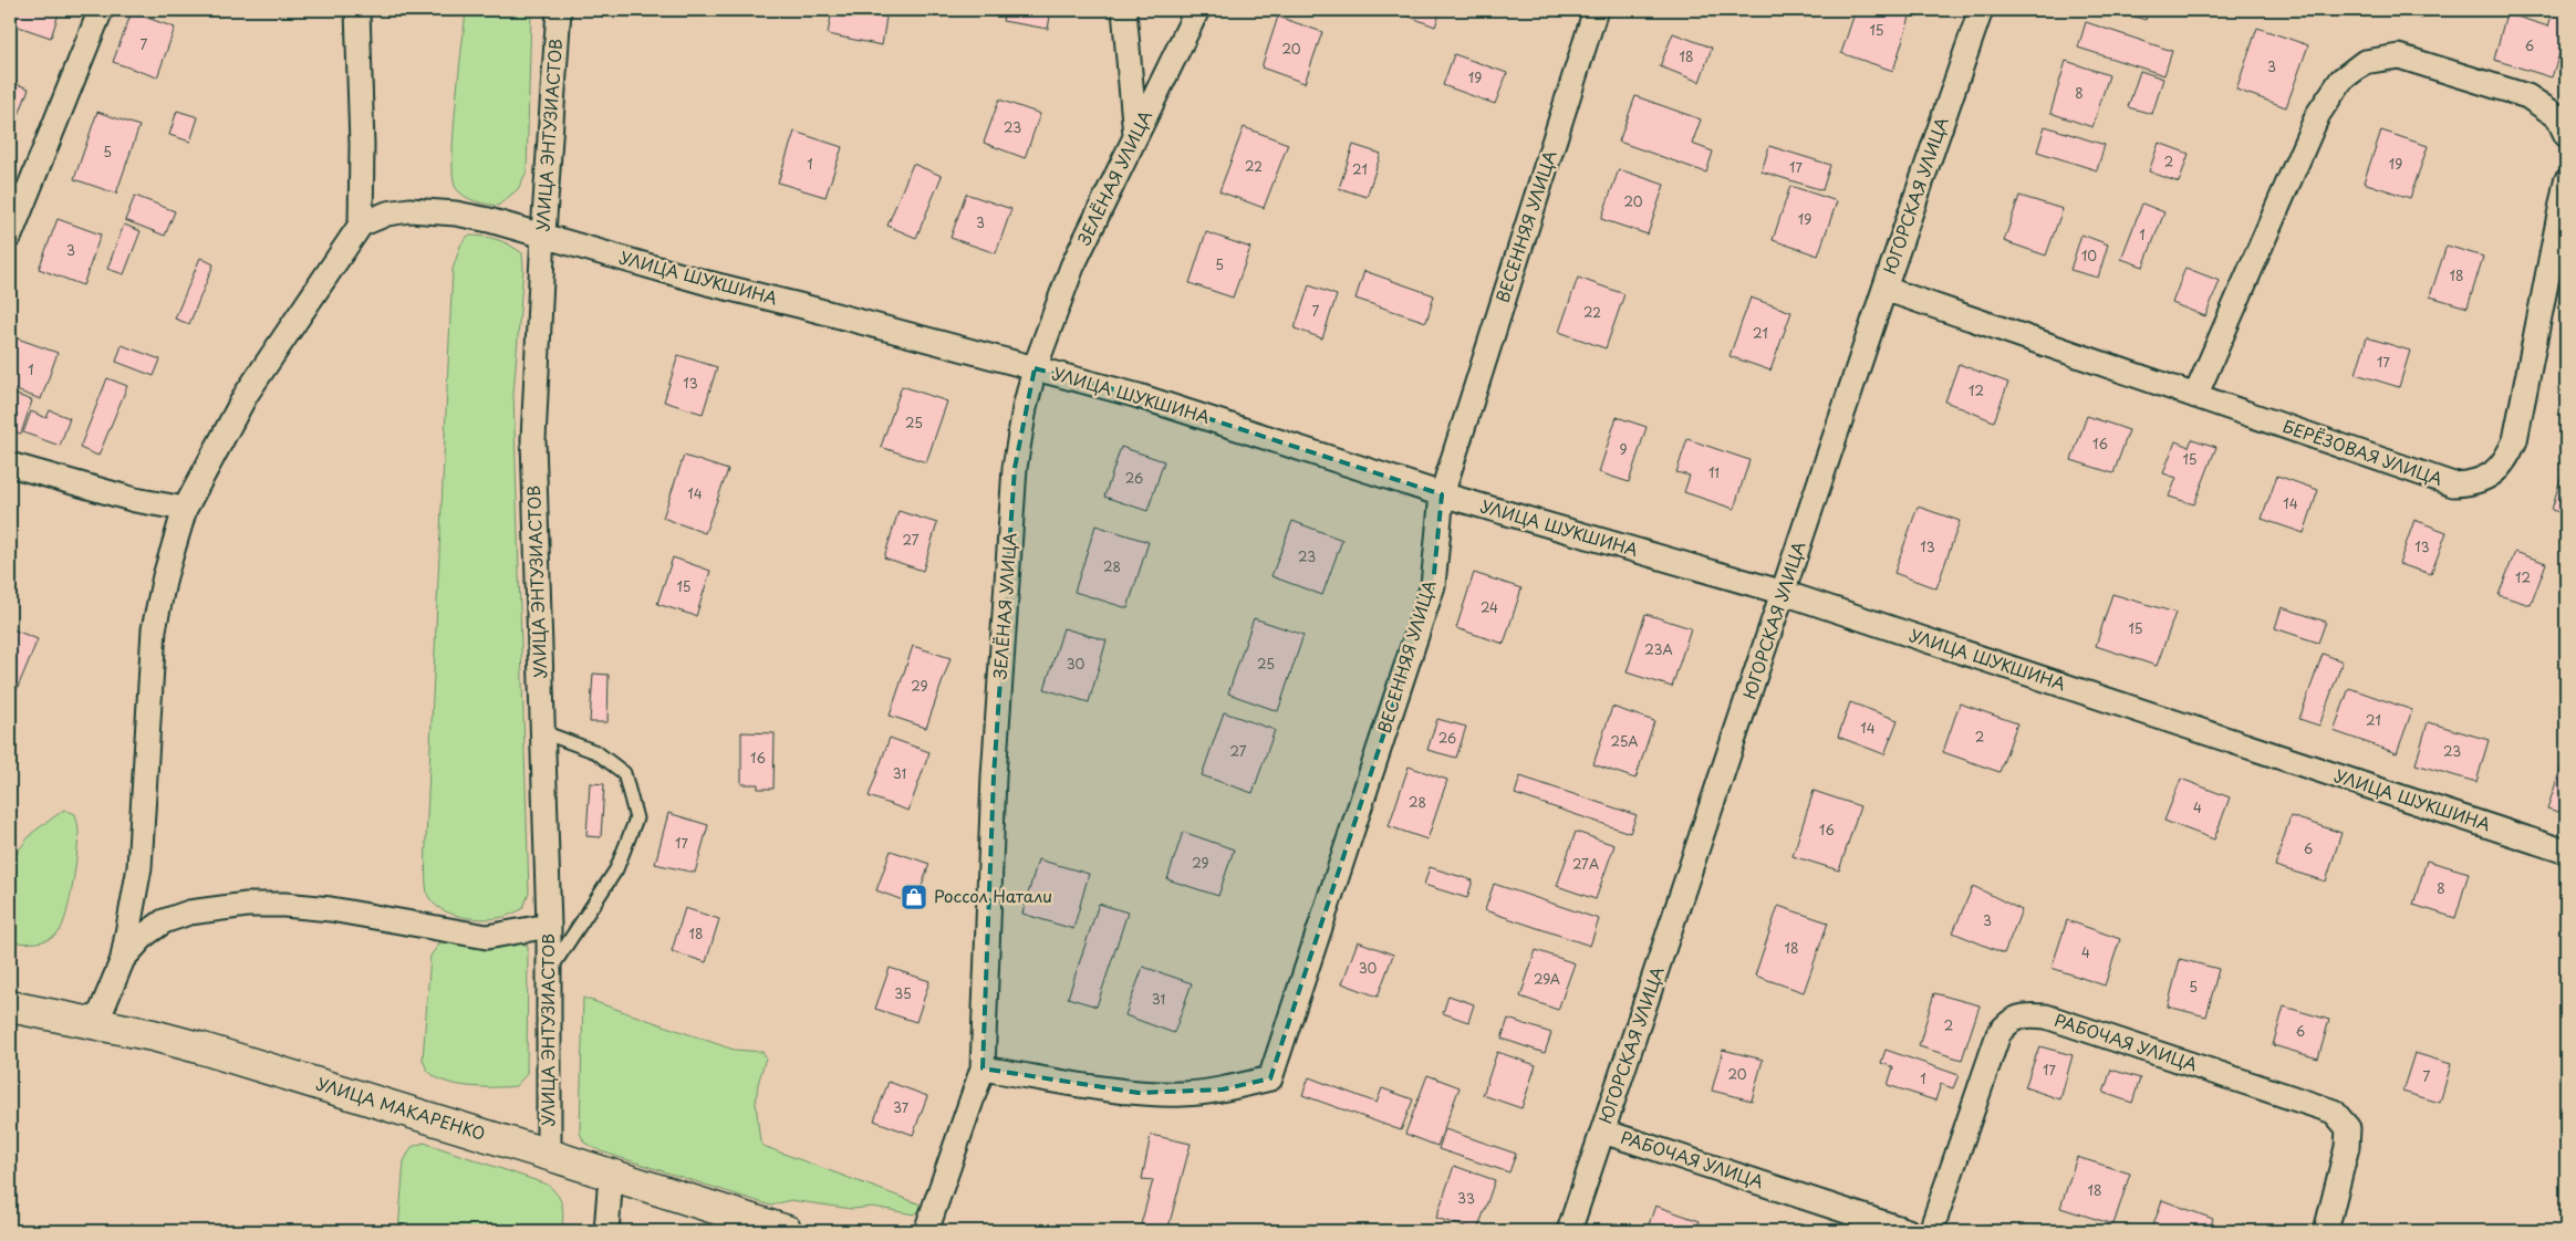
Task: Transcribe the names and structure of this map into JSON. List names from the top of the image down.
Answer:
{
  "streets": {
    "street": [
      "УЛИЦА ЭНТУЗИАСТОВ",
      "ЗЕЛЁНАЯ УЛИЦА",
      "ЮГОРСКАЯ УЛИЦА",
      "ВЕСЕННЯЯ УЛИЦА",
      "УЛИЦА ШУКШИНА",
      "БЕРЁЗОВАЯ УЛИЦА",
      "РАБОЧАЯ УЛИЦА",
      "УЛИЦА МАКАРЕНКО"
    ]
  },
  "crossings": [
    ["УЛИЦА ЭНТУЗИАСТОВ", "УЛИЦА ШУКШИНА"],
    ["УЛИЦА ЭНТУЗИАСТОВ", "УЛИЦА МАКАРЕНКО"],
    ["ЗЕЛЁНАЯ УЛИЦА", "ВЕСЕННЯЯ УЛИЦА"],
    ["ЗЕЛЁНАЯ УЛИЦА", "УЛИЦА ШУКШИНА"],
    ["ЮГОРСКАЯ УЛИЦА", "УЛИЦА ШУКШИНА"],
    ["ЮГОРСКАЯ УЛИЦА", "БЕРЁЗОВАЯ УЛИЦА"],
    ["ЮГОРСКАЯ УЛИЦА", "РАБОЧАЯ УЛИЦА"],
    ["ВЕСЕННЯЯ УЛИЦА", "УЛИЦА ШУКШИНА"]
  ],
  "places": {
    "shop": ["Россол Натали"]
  },
  "house_numbers": [
    "15",
    "7",
    "6",
    "20",
    "18",
    "3",
    "19",
    "8",
    "23",
    "5",
    "2",
    "1",
    "19",
    "22",
    "17",
    "21",
    "20",
    "19",
    "3",
    "1",
    "3",
    "10",
    "5",
    "18",
    "7",
    "22",
    "21",
    "17",
    "1",
    "13",
    "12",
    "25",
    "16",
    "9",
    "15",
    "11",
    "26",
    "14",
    "14",
    "27",
    "13",
    "13",
    "23",
    "28",
    "12",
    "15",
    "24",
    "15",
    "23А",
    "30",
    "25",
    "29",
    "21",
    "14",
    "2",
    "26",
    "25А",
    "27",
    "23",
    "16",
    "31",
    "28",
    "4",
    "16",
    "17",
    "6",
    "29",
    "27А",
    "8",
    "3",
    "18",
    "18",
    "4",
    "30",
    "29А",
    "5",
    "35",
    "31",
    "2",
    "6",
    "17",
    "20",
    "7",
    "1",
    "37",
    "18",
    "33"
  ]
}
